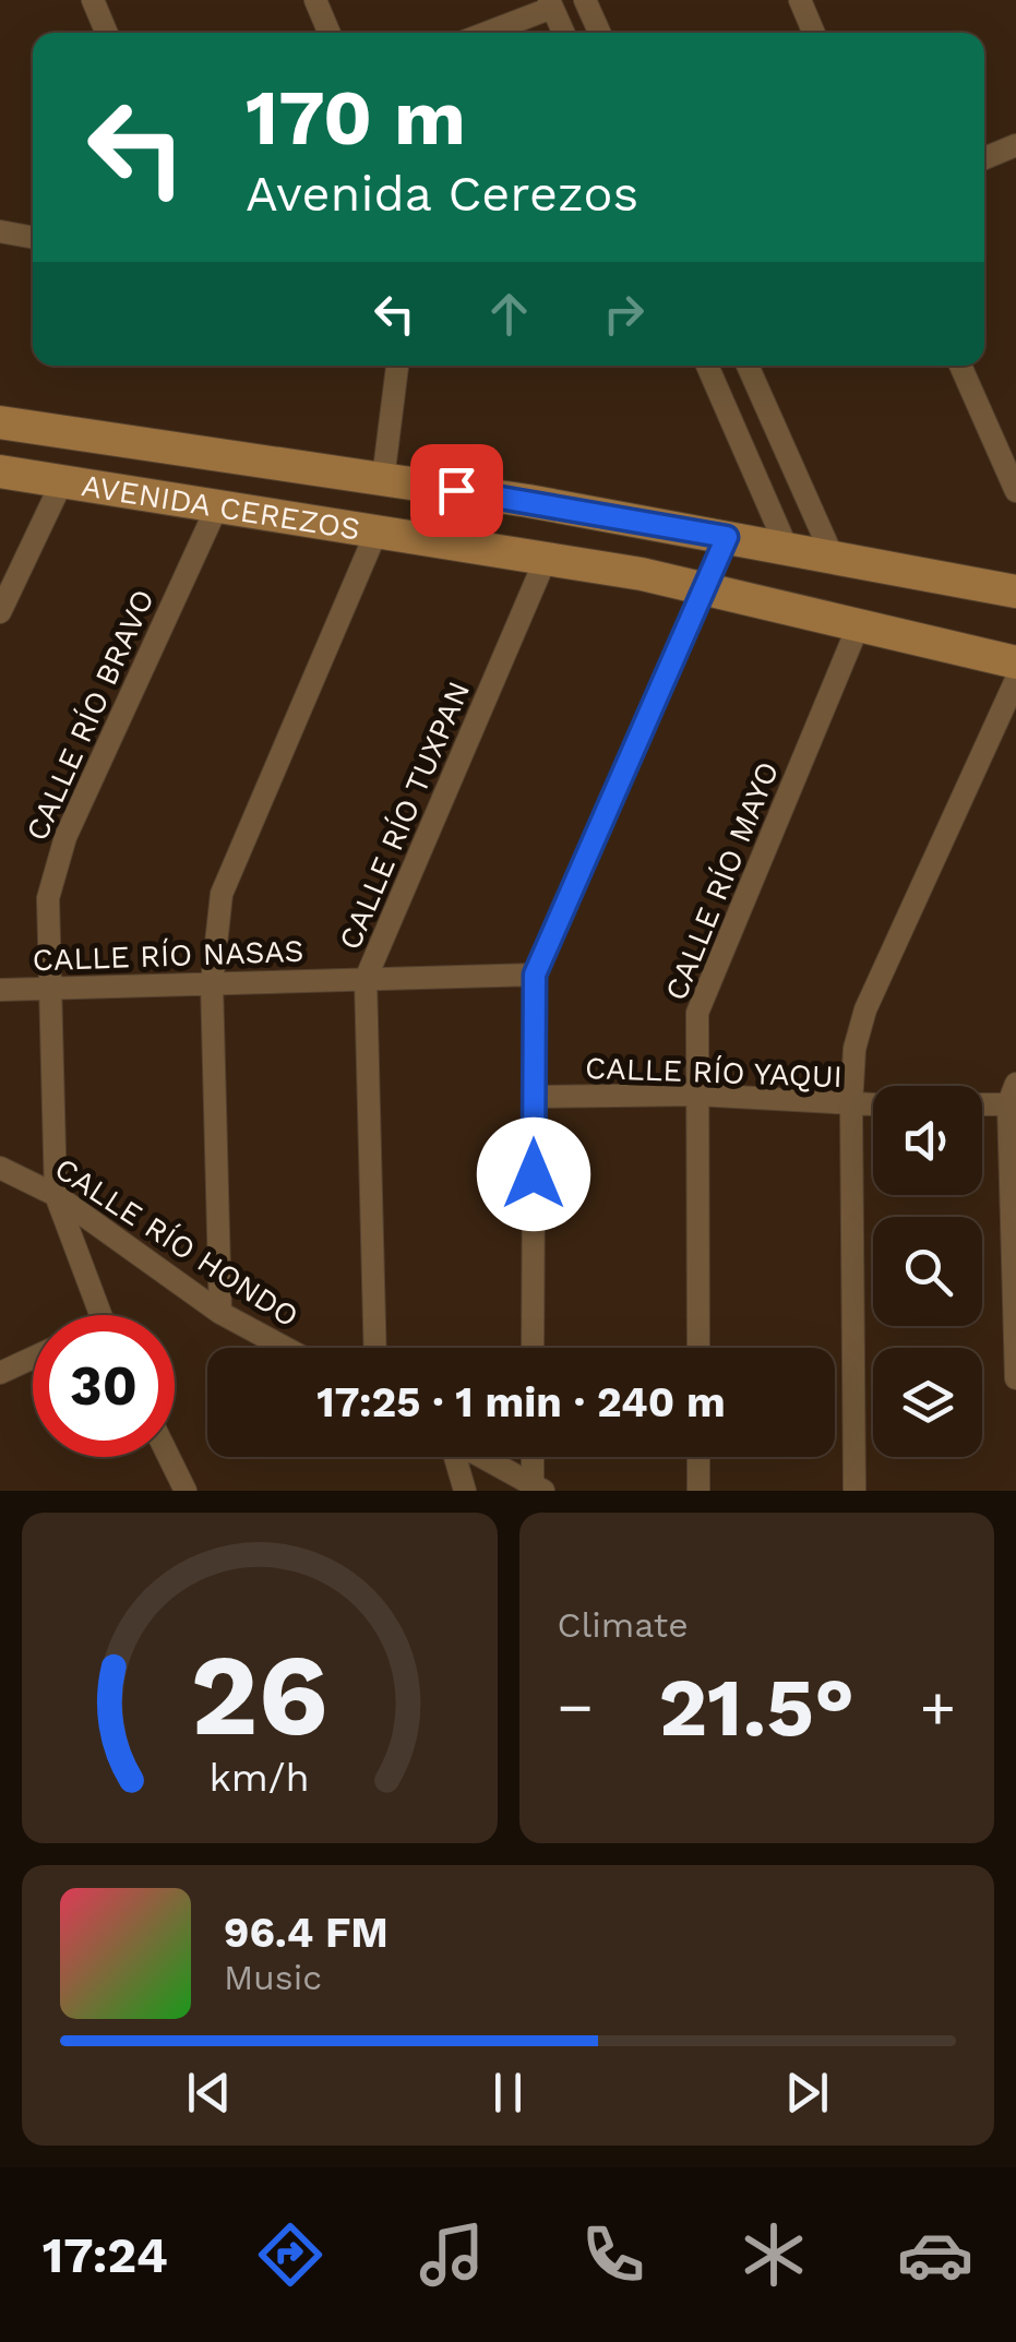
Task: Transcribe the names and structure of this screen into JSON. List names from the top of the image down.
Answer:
{
  "streets": {
    "street": [
      "AVENIDA CEREZOS",
      "CALLE RÍO BRAVO",
      "CALLE RÍO TUXPAN",
      "CALLE RÍO MAYO",
      "CALLE RÍO NASAS",
      "CALLE RÍO YAQUI",
      "CALLE RÍO HONDO"
    ]
  },
  "crossings": [
    ["AVENIDA CEREZOS", "CALLE RÍO BRAVO"],
    ["AVENIDA CEREZOS", "CALLE RÍO TUXPAN"],
    ["AVENIDA CEREZOS", "CALLE RÍO MAYO"],
    ["CALLE RÍO BRAVO", "CALLE RÍO NASAS"],
    ["CALLE RÍO BRAVO", "CALLE RÍO HONDO"],
    ["CALLE RÍO TUXPAN", "CALLE RÍO NASAS"],
    ["CALLE RÍO MAYO", "CALLE RÍO YAQUI"]
  ],
  "page": {
    "turn": ["170 m", "Avenida Cerezos"],
    "limit": "30",
    "trip": "17:25 · 1 min · 240 m",
    "tile": "Climate",
    "heat": ["−", "21.5°", "+"],
    "song": ["96.4 FM", "Music"],
    "tabs": "17:24",
    "gauge": ["26", "km/h"]
  }
}
